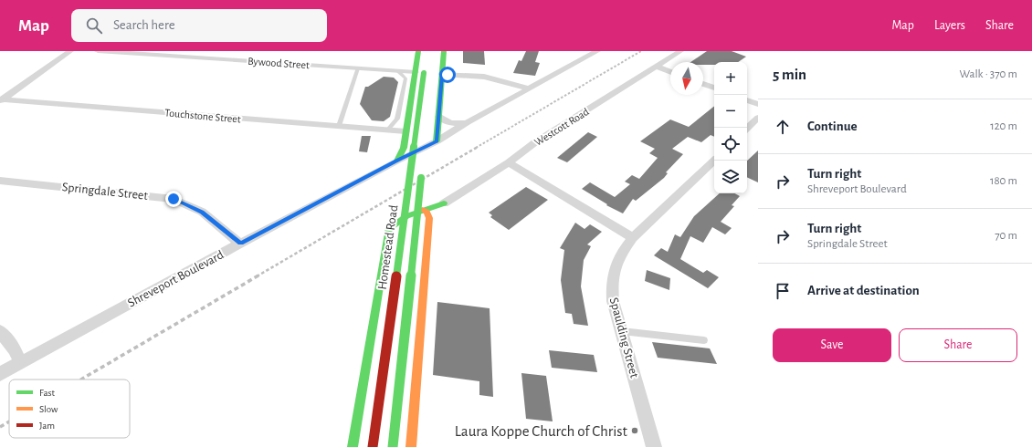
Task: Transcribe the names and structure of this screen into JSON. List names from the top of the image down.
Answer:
{
  "streets": {
    "main road": ["Homestead Road"],
    "street": [
      "Bywood Street",
      "Touchstone Street",
      "Westcott Road",
      "Springdale Street",
      "Shreveport Boulevard",
      "Spaulding Street"
    ]
  },
  "crossings": [
    ["Bywood Street", "Homestead Road"],
    ["Springdale Street", "Shreveport Boulevard"]
  ],
  "places": ["Laura Koppe Church of Christ"],
  "legend": ["Fast", "Slow", "Jam"],
  "north": "bottom",
  "page": {
    "header": "Map",
    "search": "Search here",
    "nav": ["Map", "Layers", "Share"],
    "heading": ["5 min", "Walk · 370 m"],
    "map_buttons": ["+", "−"],
    "list": [
      ["Continue", "120 m"],
      ["Turn right", "Shreveport Boulevard", "180 m"],
      ["Turn right", "Springdale Street", "70 m"],
      "Arrive at destination"
    ],
    "buttons": ["Save", "Share"]
  }
}
